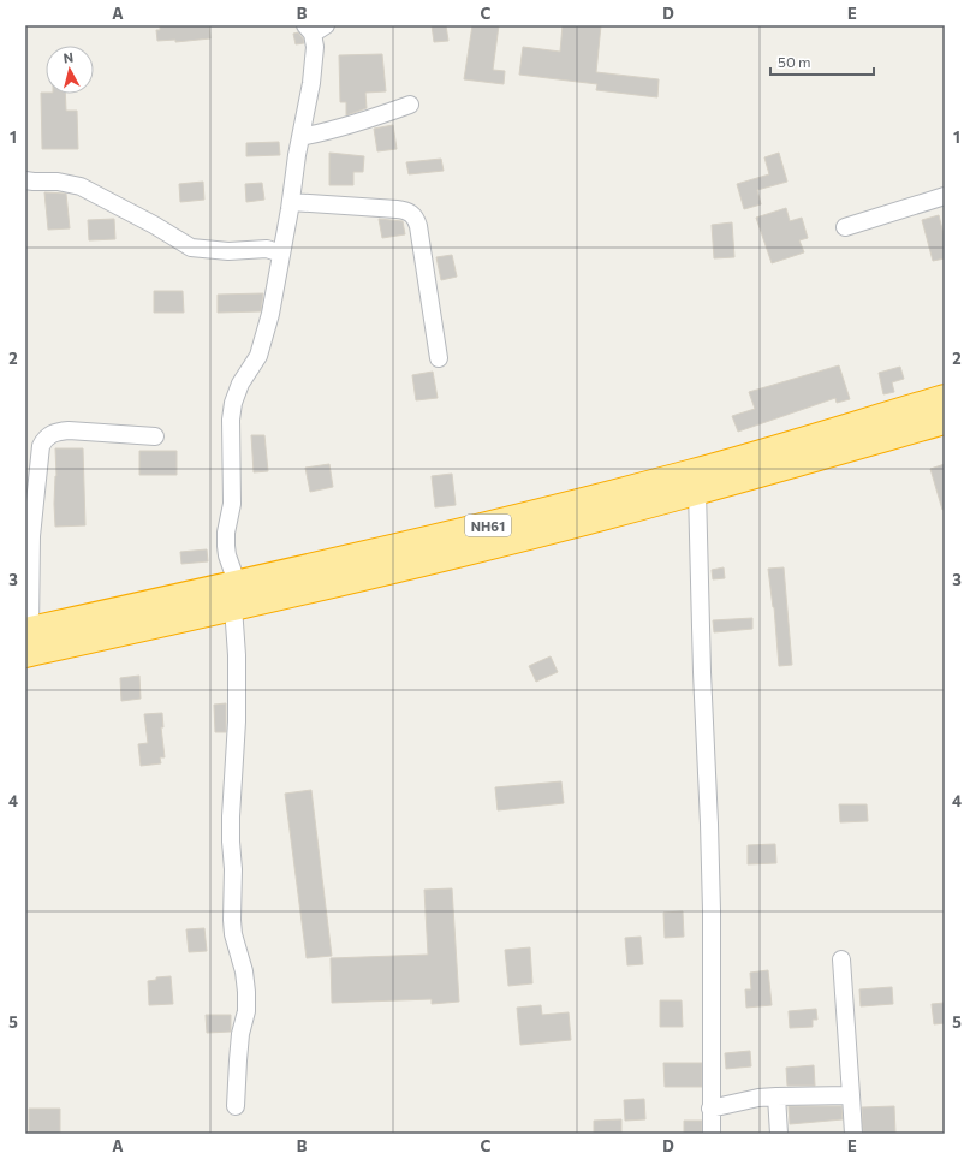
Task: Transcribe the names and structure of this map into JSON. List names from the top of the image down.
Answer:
{
  "streets": {
    "highway": ["NH61"]
  },
  "scale_bar": "50 m",
  "north": "top",
  "grid": {
    "columns": [
      "A",
      "B",
      "C",
      "D",
      "E"
    ],
    "rows": [
      "1",
      "2",
      "3",
      "4",
      "5"
    ]
  }
}
